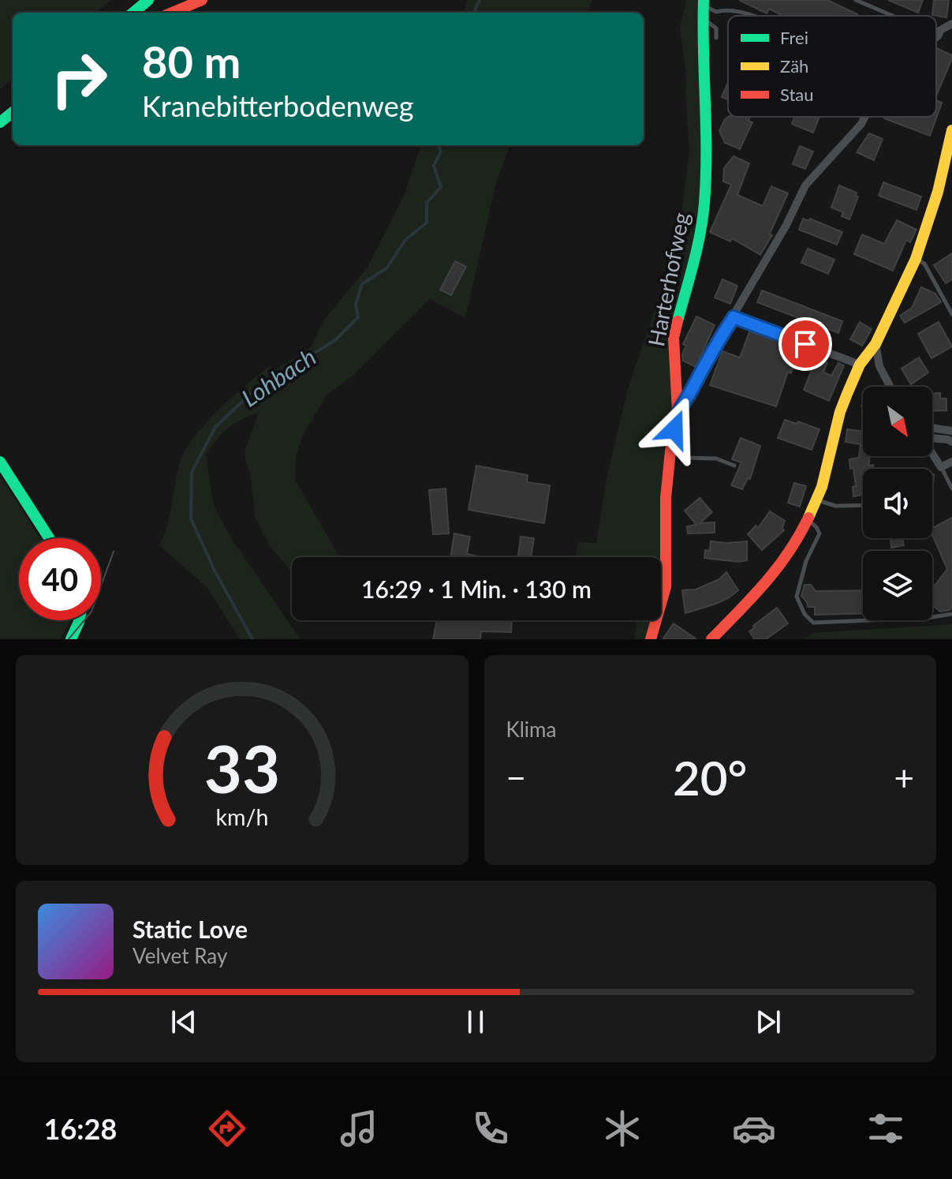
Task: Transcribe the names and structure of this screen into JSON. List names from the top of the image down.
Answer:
{
  "streets": {
    "street": ["Harterhofweg"]
  },
  "water": ["Lohbach"],
  "legend": ["Frei", "Zäh", "Stau"],
  "north": "bottom right",
  "page": {
    "turn": ["80 m", "Kranebitterbodenweg"],
    "limit": "40",
    "trip": "16:29 · 1 Min. · 130 m",
    "tile": "Klima",
    "heat": ["−", "20°", "+"],
    "song": ["Static Love", "Velvet Ray"],
    "tabs": "16:28",
    "gauge": ["33", "km/h"]
  }
}
